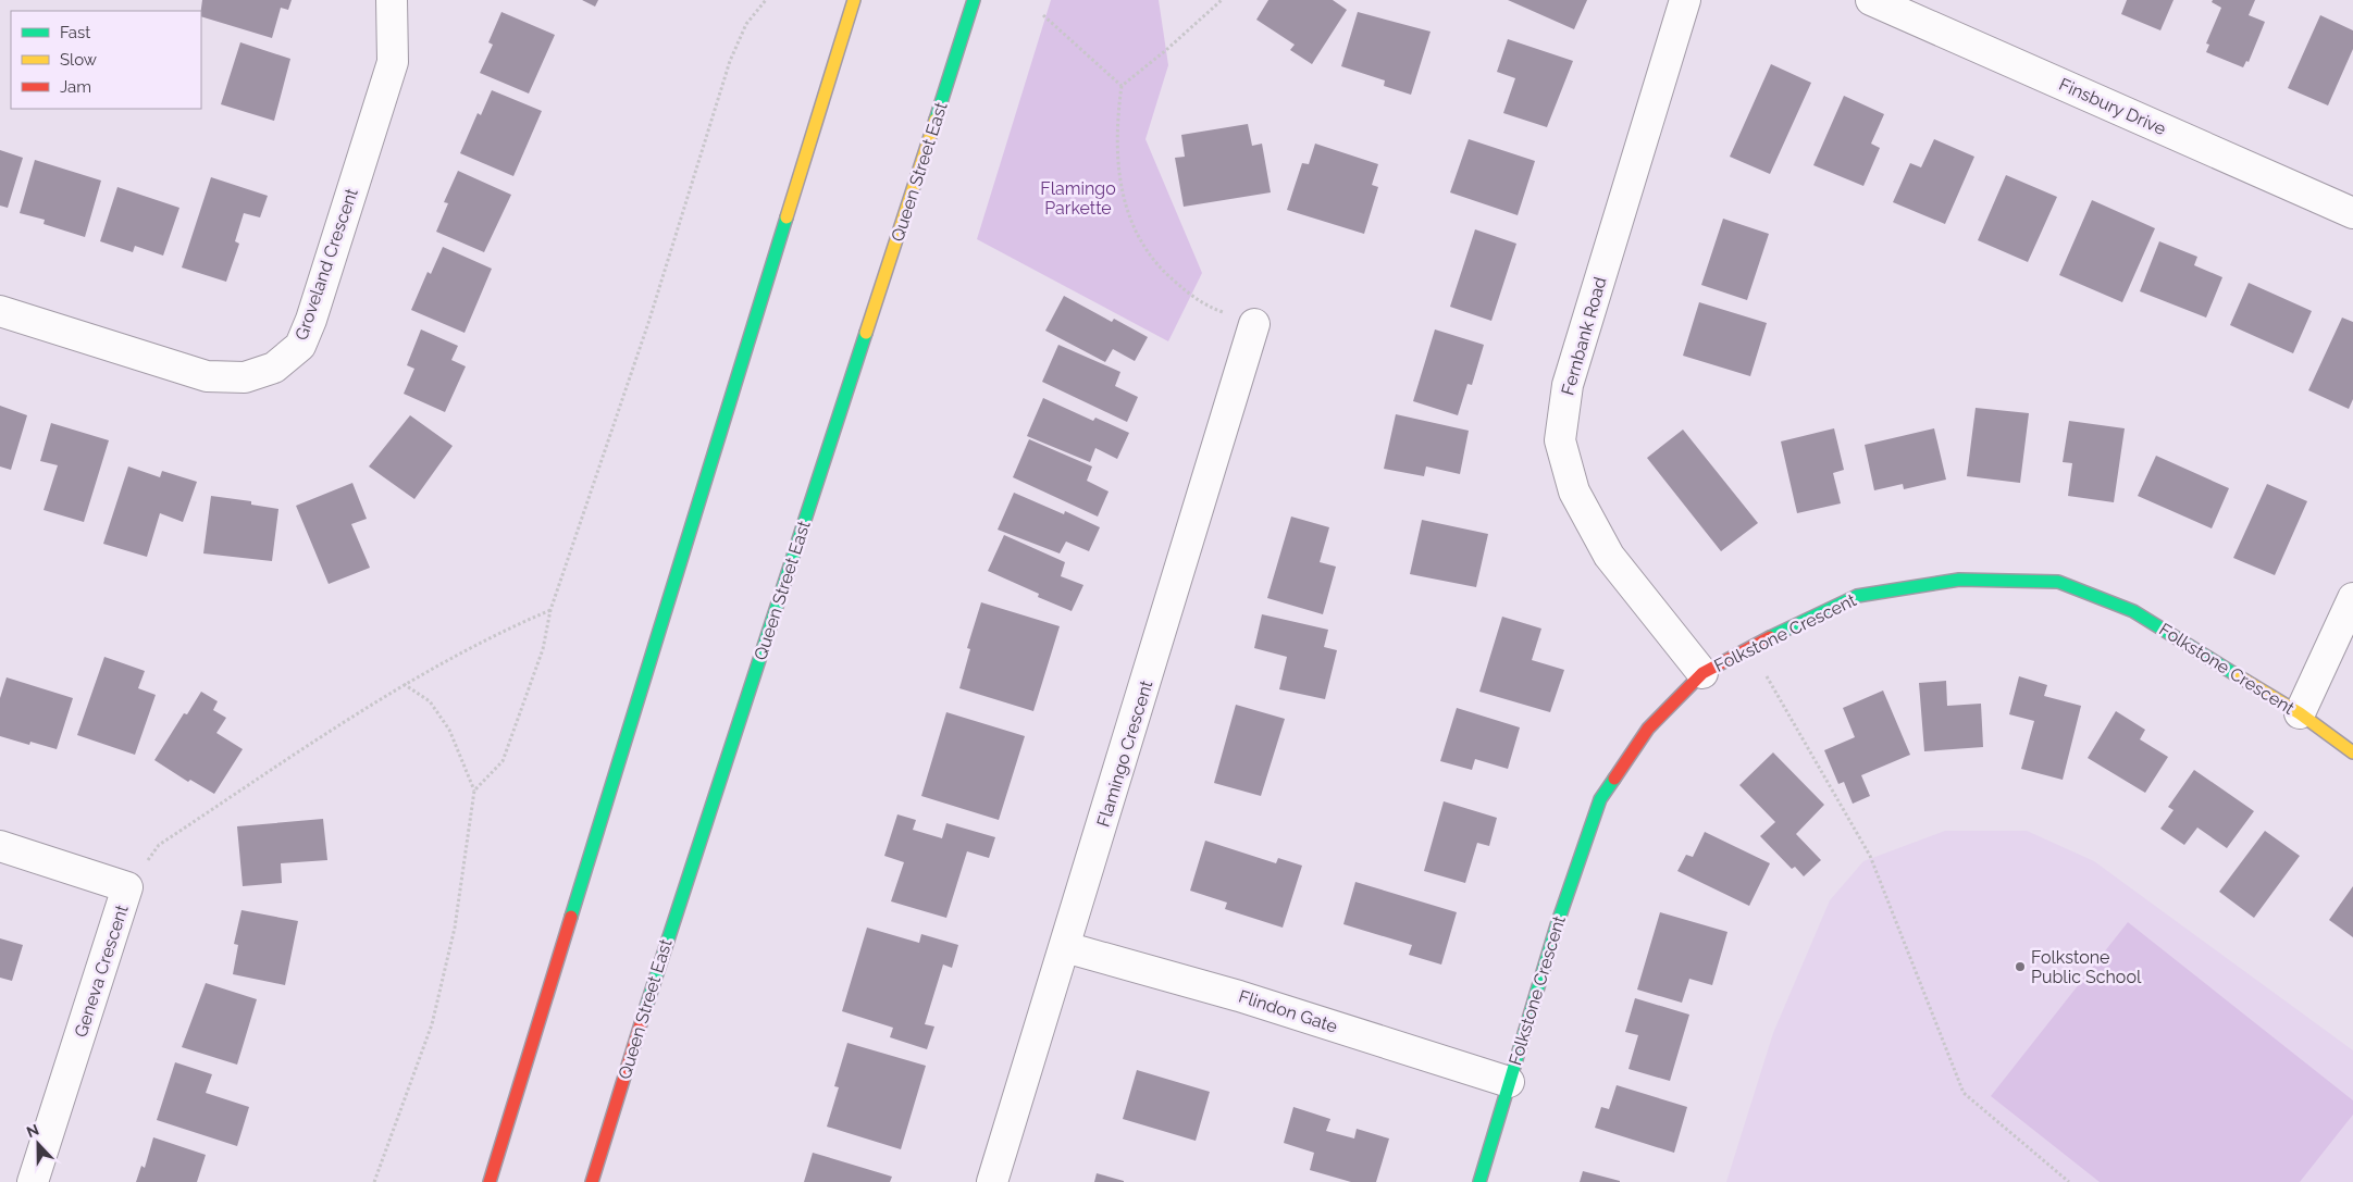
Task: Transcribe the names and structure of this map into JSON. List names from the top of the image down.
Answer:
{
  "streets": {
    "main road": ["Queen Street East", "Folkstone Crescent"],
    "street": [
      "Finsbury Drive",
      "Groveland Crescent",
      "Fernbank Road",
      "Flamingo Crescent",
      "Geneva Crescent",
      "Flindon Gate"
    ]
  },
  "crossings": [
    ["Fernbank Road", "Folkstone Crescent"],
    ["Folkstone Crescent", "Flindon Gate"],
    ["Flamingo Crescent", "Flindon Gate"]
  ],
  "parks": ["Flamingo Parkette"],
  "places": ["Folkstone Public School"],
  "legend": ["Fast", "Slow", "Jam"],
  "north": "top"
}
